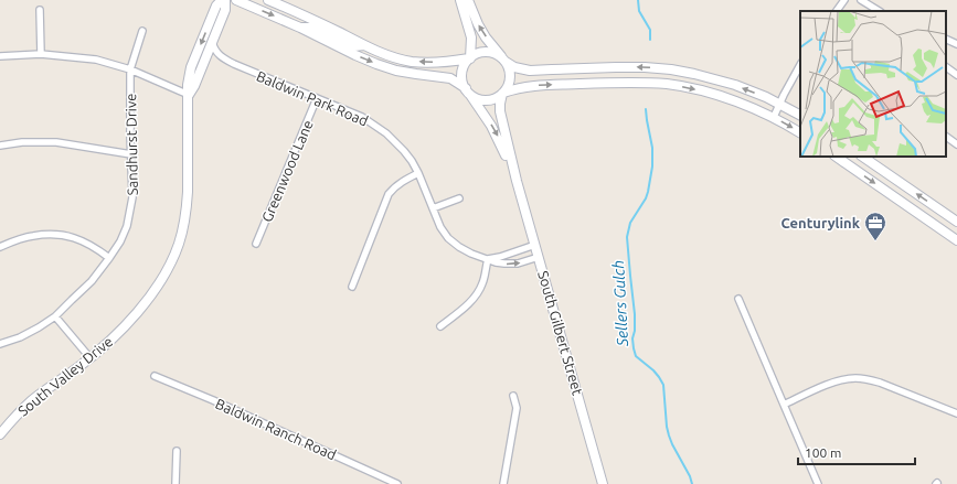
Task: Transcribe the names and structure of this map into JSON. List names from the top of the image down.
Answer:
{
  "streets": {
    "main road": ["South Gilbert Street", "South Valley Drive"],
    "street": [
      "Baldwin Park Road",
      "Sandhurst Drive",
      "Greenwood Lane",
      "Baldwin Ranch Road"
    ]
  },
  "crossings": [
    ["Baldwin Park Road", "Greenwood Lane"],
    ["Baldwin Park Road", "South Gilbert Street"],
    ["Baldwin Park Road", "South Valley Drive"]
  ],
  "water": ["Sellers Gulch"],
  "places": {
    "office": ["Centurylink"]
  },
  "scale_bar": "100 m"
}
